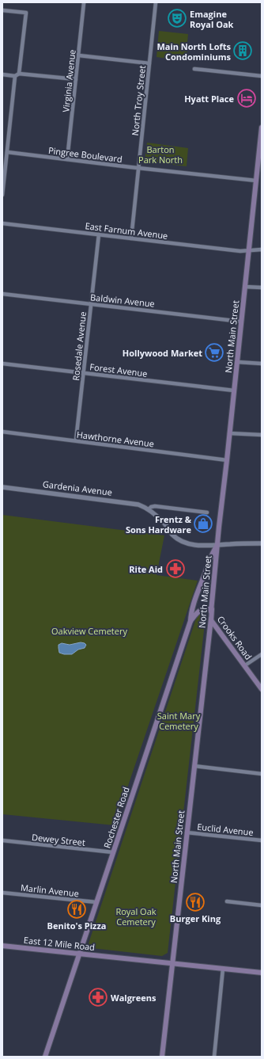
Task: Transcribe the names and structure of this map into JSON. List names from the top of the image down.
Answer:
{
  "streets": {
    "main road": [
      "North Main Street",
      "Crooks Road",
      "Rochester Road",
      "East 12 Mile Road"
    ],
    "street": [
      "Virginia Avenue",
      "North Troy Street",
      "Pingree Boulevard",
      "East Farnum Avenue",
      "Baldwin Avenue",
      "Rosedale Avenue",
      "Forest Avenue",
      "Hawthorne Avenue",
      "Gardenia Avenue",
      "Euclid Avenue",
      "Dewey Street",
      "Marlin Avenue"
    ]
  },
  "crossings": [
    ["Virginia Avenue", "Pingree Boulevard"],
    ["North Troy Street", "Pingree Boulevard"],
    ["North Troy Street", "East Farnum Avenue"],
    ["Pingree Boulevard", "North Main Street"],
    ["East Farnum Avenue", "North Main Street"],
    ["East Farnum Avenue", "Rosedale Avenue"],
    ["Baldwin Avenue", "North Main Street"],
    ["Baldwin Avenue", "Rosedale Avenue"],
    ["North Main Street", "Forest Avenue"],
    ["North Main Street", "Hawthorne Avenue"],
    ["North Main Street", "Gardenia Avenue"],
    ["North Main Street", "Crooks Road"],
    ["North Main Street", "Rochester Road"],
    ["North Main Street", "Euclid Avenue"],
    ["North Main Street", "East 12 Mile Road"],
    ["Rosedale Avenue", "Forest Avenue"],
    ["Rosedale Avenue", "Hawthorne Avenue"],
    ["Crooks Road", "Rochester Road"],
    ["Rochester Road", "Dewey Street"],
    ["Rochester Road", "Marlin Avenue"],
    ["Rochester Road", "East 12 Mile Road"]
  ],
  "parks": [
    "Barton Park North",
    "Oakview Cemetery",
    "Saint Mary Cemetery",
    "Royal Oak Cemetery"
  ],
  "places": {
    "theatre": ["Emagine Royal Oak"],
    "building": ["Main North Lofts Condominiums"],
    "hotel": ["Hyatt Place"],
    "supermarket": ["Hollywood Market"],
    "shop": ["Frentz & Sons Hardware"],
    "pharmacy": ["Rite Aid", "Walgreens"],
    "restaurant": ["Burger King", "Benito's Pizza"]
  }
}
